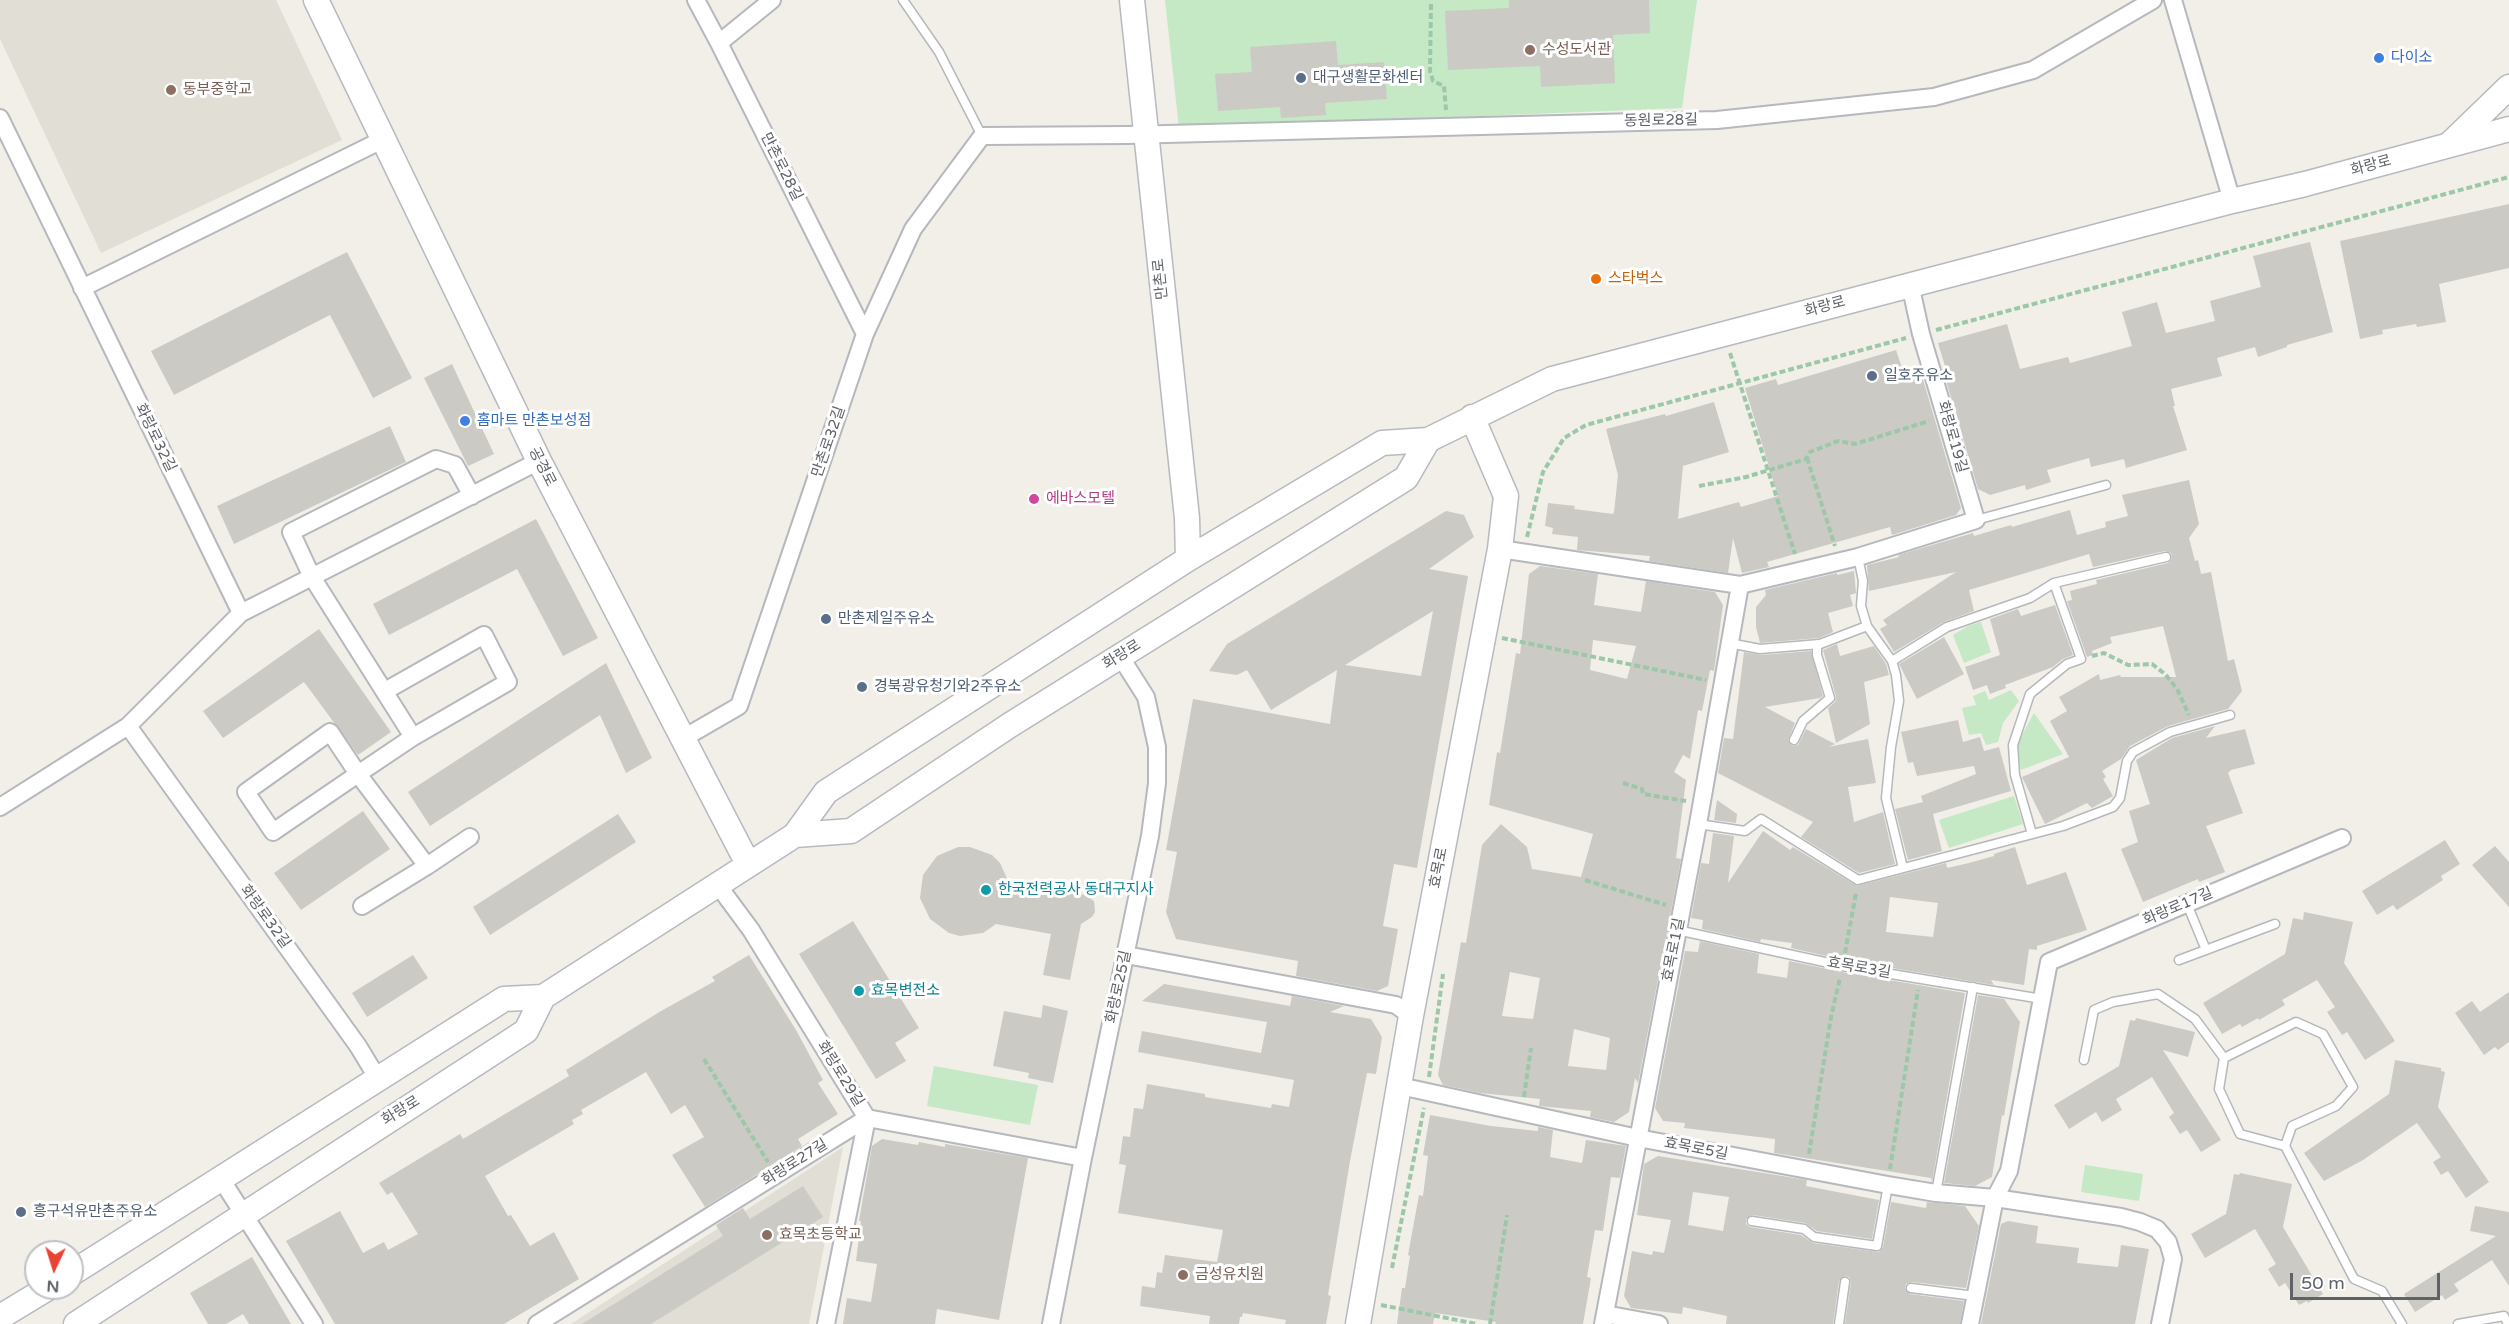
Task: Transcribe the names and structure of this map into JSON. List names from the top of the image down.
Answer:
{
  "streets": {
    "main road": [
      "화랑로",
      "만촌로",
      "공경로",
      "효목로"
    ],
    "street": [
      "동원로28길",
      "만촌로28길",
      "화랑로19길",
      "화랑로32길",
      "만촌로32길",
      "화랑로17길",
      "효목로1길",
      "화랑로25길",
      "화랑로29길",
      "효목로5길",
      "화랑로27길"
    ],
    "lane": ["효목로3길"]
  },
  "crossings": [
    ["동원로28길", "만촌로"],
    ["화랑로", "만촌로"],
    ["화랑로", "화랑로19길"],
    ["화랑로", "화랑로32길"],
    ["화랑로", "공경로"],
    ["화랑로", "효목로"],
    ["화랑로", "화랑로25길"],
    ["화랑로", "화랑로29길"],
    ["만촌로28길", "만촌로32길"],
    ["만촌로32길", "공경로"],
    ["효목로", "효목로5길"],
    ["화랑로17길", "효목로3길"],
    ["효목로1길", "효목로3길"],
    ["효목로1길", "효목로5길"],
    ["화랑로29길", "화랑로27길"]
  ],
  "places": [
    "수성도서관",
    "다이소",
    "대구생활문화센터",
    "동부중학교",
    "스타벅스",
    "일호주유소",
    "홈마트 만촌보성점",
    "에바스모텔",
    "만촌제일주유소",
    "경북광유청기와2주유소",
    "한국전력공사 동대구지사",
    "효목변전소",
    "흥구석유만촌주유소",
    "효목초등학교",
    "금성유치원"
  ],
  "scale_bar": "50 m",
  "north": "bottom"
}
